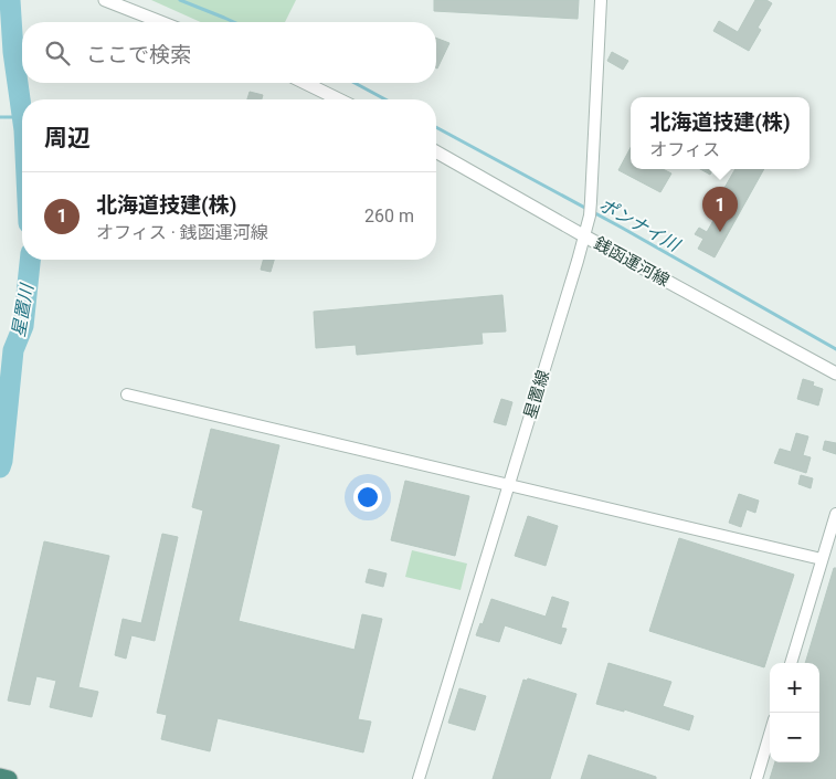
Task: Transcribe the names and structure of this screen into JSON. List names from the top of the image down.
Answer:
{
  "streets": {
    "street": ["銭函運河線", "星置線"]
  },
  "crossings": [
    ["銭函運河線", "星置線"]
  ],
  "water": ["ポンナイ川", "星置川"],
  "page": {
    "search": "ここで検索",
    "popup": ["北海道技建(株)", "オフィス"],
    "heading": "周辺",
    "list": [
      {
        "mark": "1",
        "name": "北海道技建(株)",
        "note": "オフィス · 銭函運河線",
        "value": "260 m"
      }
    ],
    "pins": "1",
    "map_buttons": ["+", "−"]
  }
}
